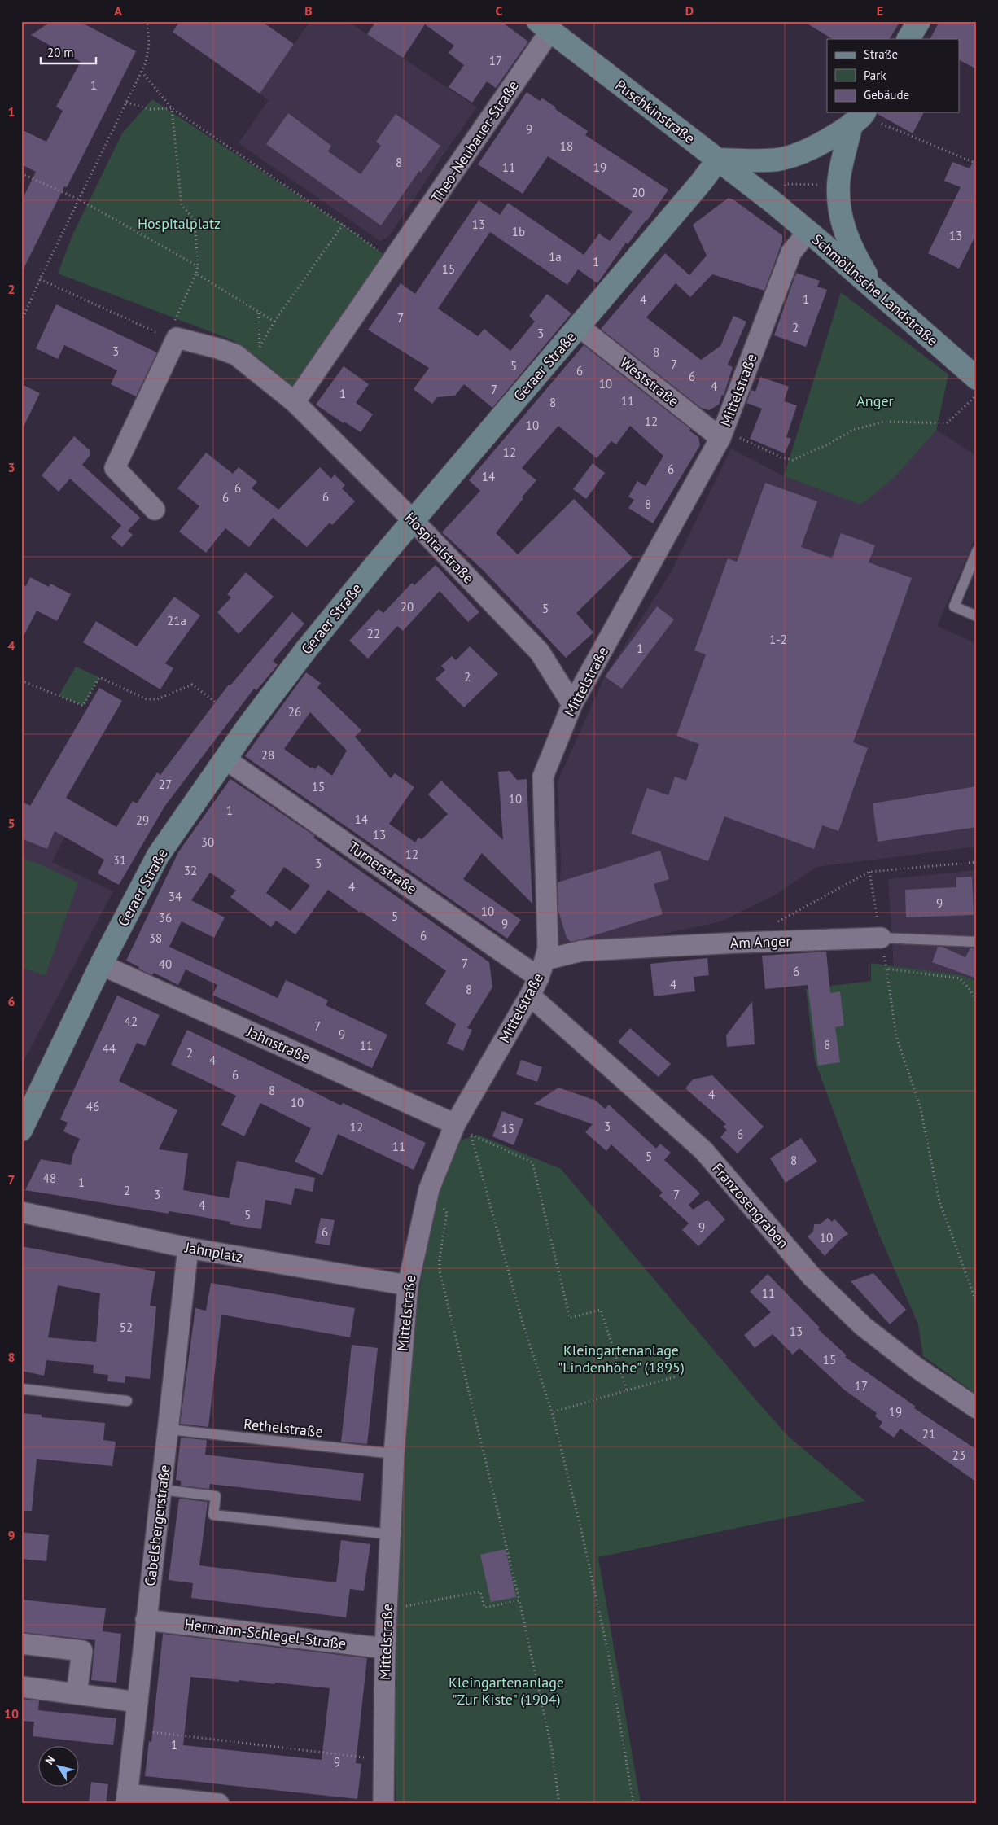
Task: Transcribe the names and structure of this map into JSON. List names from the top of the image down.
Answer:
{
  "streets": {
    "main road": ["Puschkinstraße", "Schmöllnsche Landstraße", "Geraer Straße"],
    "street": [
      "Theo-Neubauer-Straße",
      "Weststraße",
      "Mittelstraße",
      "Hospitalstraße",
      "Turnerstraße",
      "Am Anger",
      "Jahnstraße",
      "Franzosengraben",
      "Jahnplatz",
      "Gabelsbergerstraße",
      "Hermann-Schlegel-Straße"
    ],
    "lane": ["Rethelstraße"]
  },
  "crossings": [
    ["Puschkinstraße", "Theo-Neubauer-Straße"],
    ["Puschkinstraße", "Schmöllnsche Landstraße"],
    ["Puschkinstraße", "Geraer Straße"],
    ["Schmöllnsche Landstraße", "Mittelstraße"],
    ["Geraer Straße", "Weststraße"],
    ["Geraer Straße", "Hospitalstraße"],
    ["Geraer Straße", "Turnerstraße"],
    ["Geraer Straße", "Jahnstraße"],
    ["Weststraße", "Mittelstraße"],
    ["Mittelstraße", "Hospitalstraße"],
    ["Mittelstraße", "Turnerstraße"],
    ["Mittelstraße", "Am Anger"],
    ["Mittelstraße", "Jahnstraße"],
    ["Mittelstraße", "Franzosengraben"],
    ["Mittelstraße", "Jahnplatz"],
    ["Mittelstraße", "Rethelstraße"],
    ["Mittelstraße", "Hermann-Schlegel-Straße"],
    ["Turnerstraße", "Am Anger"],
    ["Jahnplatz", "Gabelsbergerstraße"],
    ["Rethelstraße", "Gabelsbergerstraße"],
    ["Gabelsbergerstraße", "Hermann-Schlegel-Straße"]
  ],
  "parks": [
    "Hospitalplatz",
    "Anger",
    "Kleingartenanlage \"Lindenhöhe\" (1895)",
    "Kleingartenanlage \"Zur Kiste\" (1904)"
  ],
  "house_numbers": [
    "17",
    "1",
    "9",
    "18",
    "8",
    "11",
    "19",
    "20",
    "13",
    "1b",
    "13",
    "1a",
    "1",
    "15",
    "1",
    "4",
    "7",
    "2",
    "3",
    "3",
    "8",
    "7",
    "5",
    "6",
    "6",
    "10",
    "4",
    "7",
    "1",
    "11",
    "8",
    "12",
    "10",
    "12",
    "6",
    "14",
    "6",
    "6",
    "6",
    "8",
    "20",
    "5",
    "21a",
    "22",
    "1-2",
    "1",
    "2",
    "26",
    "28",
    "27",
    "15",
    "10",
    "1",
    "14",
    "29",
    "13",
    "30",
    "12",
    "31",
    "3",
    "32",
    "4",
    "34",
    "9",
    "10",
    "5",
    "36",
    "9",
    "6",
    "38",
    "7",
    "40",
    "6",
    "4",
    "8",
    "42",
    "7",
    "9",
    "8",
    "11",
    "44",
    "2",
    "4",
    "6",
    "8",
    "4",
    "10",
    "46",
    "3",
    "12",
    "15",
    "6",
    "11",
    "5",
    "8",
    "48",
    "1",
    "2",
    "3",
    "7",
    "4",
    "5",
    "9",
    "6",
    "10",
    "11",
    "52",
    "13",
    "15",
    "17",
    "19",
    "21",
    "23",
    "1",
    "9"
  ],
  "legend": ["Straße", "Park", "Gebäude"],
  "scale_bar": "20 m",
  "north": "top left",
  "grid": {
    "columns": [
      "A",
      "B",
      "C",
      "D",
      "E"
    ],
    "rows": [
      "1",
      "2",
      "3",
      "4",
      "5",
      "6",
      "7",
      "8",
      "9",
      "10"
    ]
  }
}
